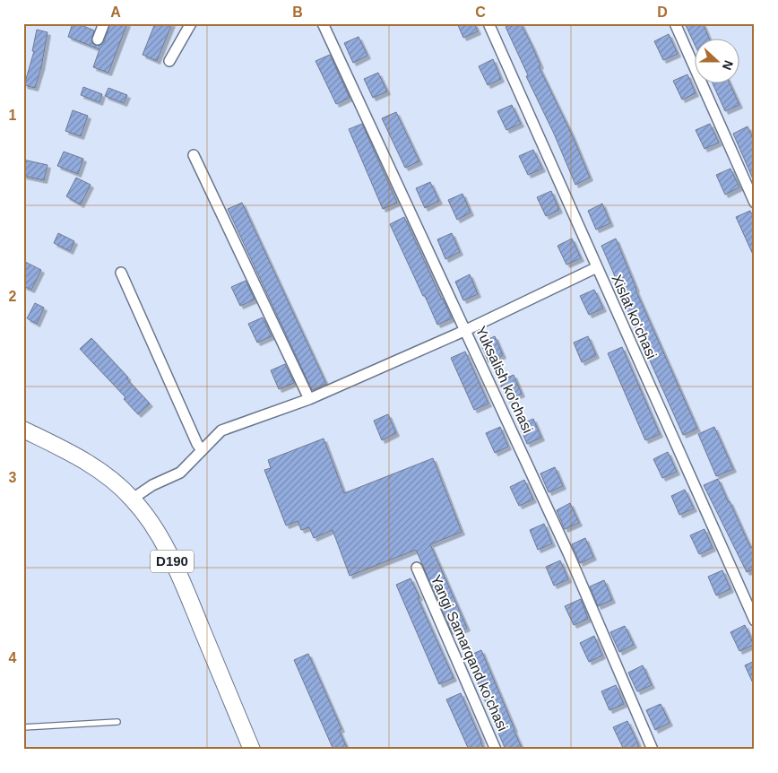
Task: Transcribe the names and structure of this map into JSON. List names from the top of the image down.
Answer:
{
  "streets": {
    "main road": ["D190"],
    "street": ["Xislat ko'chasi", "Yuksalish ko'chasi", "Yangi Samarqand ko'chasi"]
  },
  "north": "right",
  "grid": {
    "columns": [
      "A",
      "B",
      "C",
      "D"
    ],
    "rows": [
      "1",
      "2",
      "3",
      "4"
    ]
  }
}
